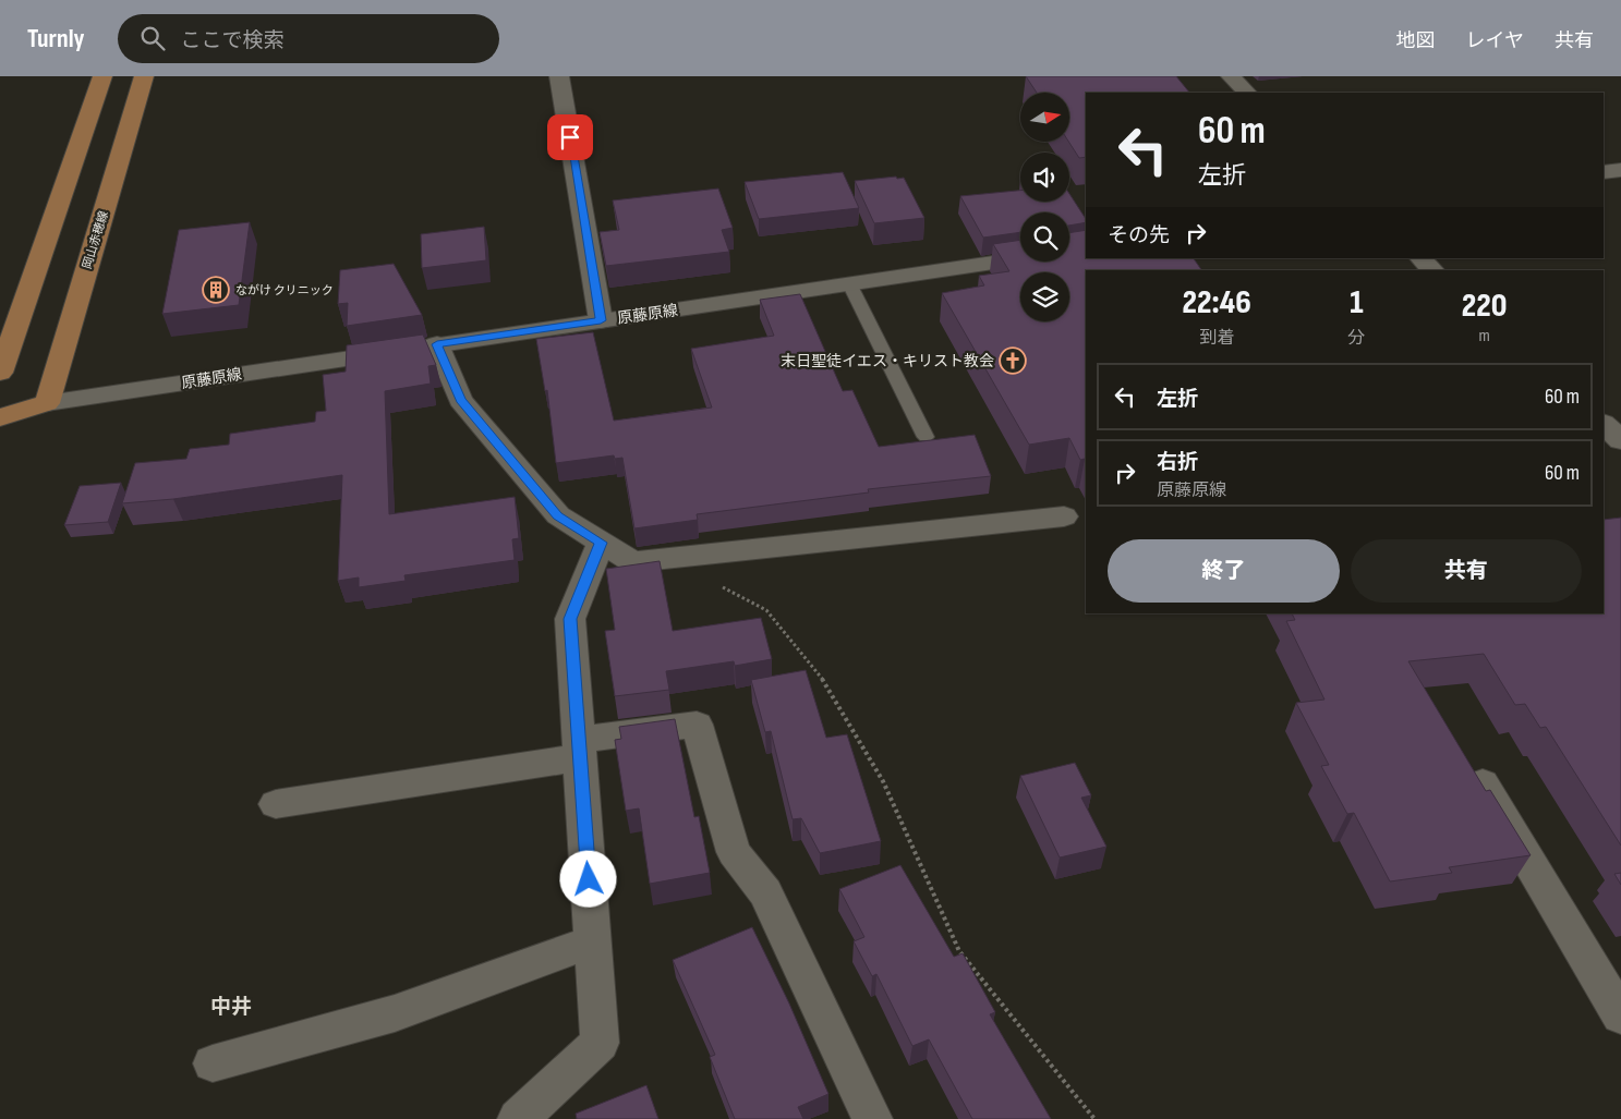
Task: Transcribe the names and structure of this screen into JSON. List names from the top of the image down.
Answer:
{
  "streets": {
    "main road": ["岡山赤穂線"],
    "street": ["原藤原線"]
  },
  "crossings": [
    ["岡山赤穂線", "原藤原線"]
  ],
  "districts": ["中井"],
  "places": {
    "building": ["ながけ クリニック"],
    "church": ["末日聖徒イエス・キリスト教会"]
  },
  "north": "right",
  "page": {
    "header": "Turnly",
    "search": "ここで検索",
    "nav": ["地図", "レイヤ", "共有"],
    "turn": ["60 m", "左折"],
    "then": "その先",
    "eta": [
      "22:46",
      "到着",
      "1",
      "分",
      "220",
      "m"
    ],
    "list": [
      {
        "name": "左折",
        "value": "60 m"
      },
      {
        "name": "右折",
        "note": "原藤原線",
        "value": "60 m"
      }
    ],
    "buttons": ["終了", "共有"]
  }
}
